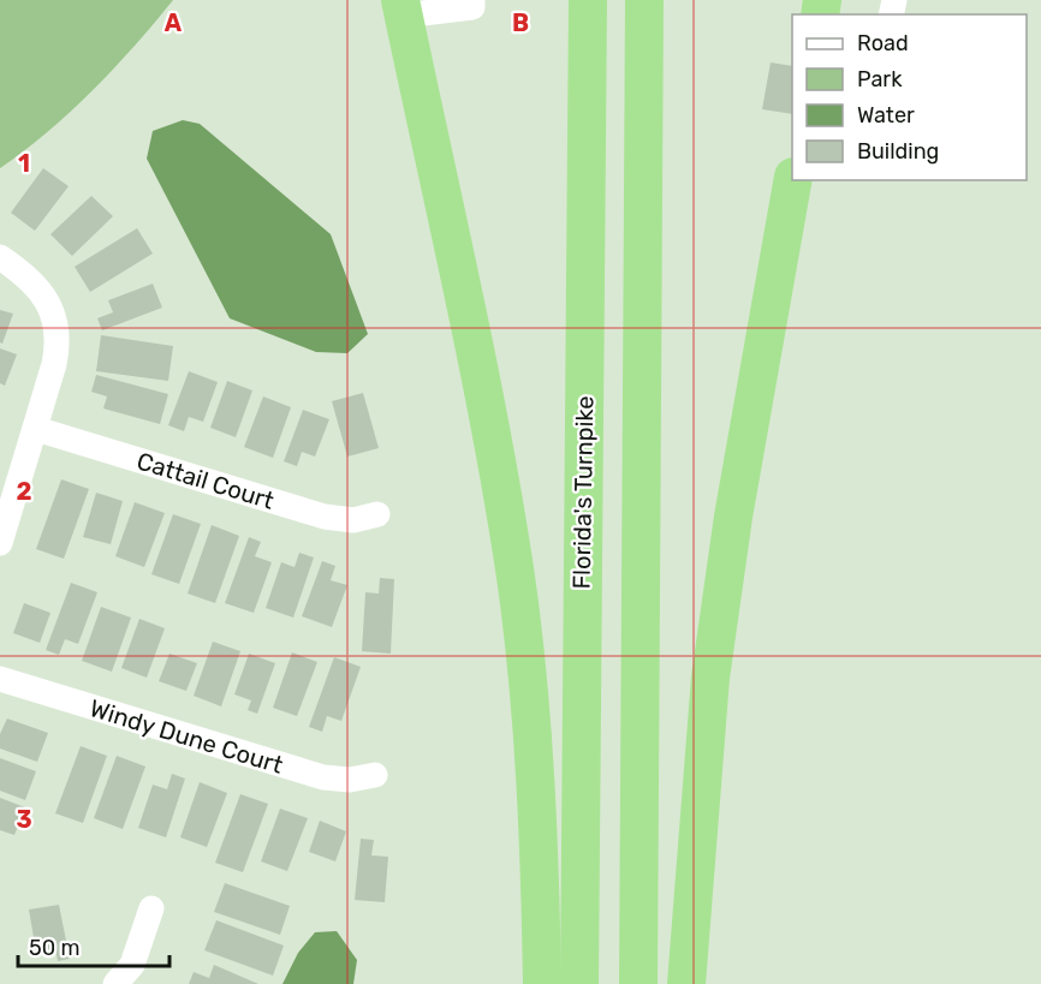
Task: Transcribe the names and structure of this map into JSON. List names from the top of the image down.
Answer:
{
  "streets": {
    "highway": ["Florida's Turnpike"],
    "street": ["Cattail Court", "Windy Dune Court"]
  },
  "legend": [
    "Road",
    "Park",
    "Water",
    "Building"
  ],
  "scale_bar": "50 m",
  "grid": {
    "columns": ["A", "B"],
    "rows": ["1", "2", "3"]
  }
}
